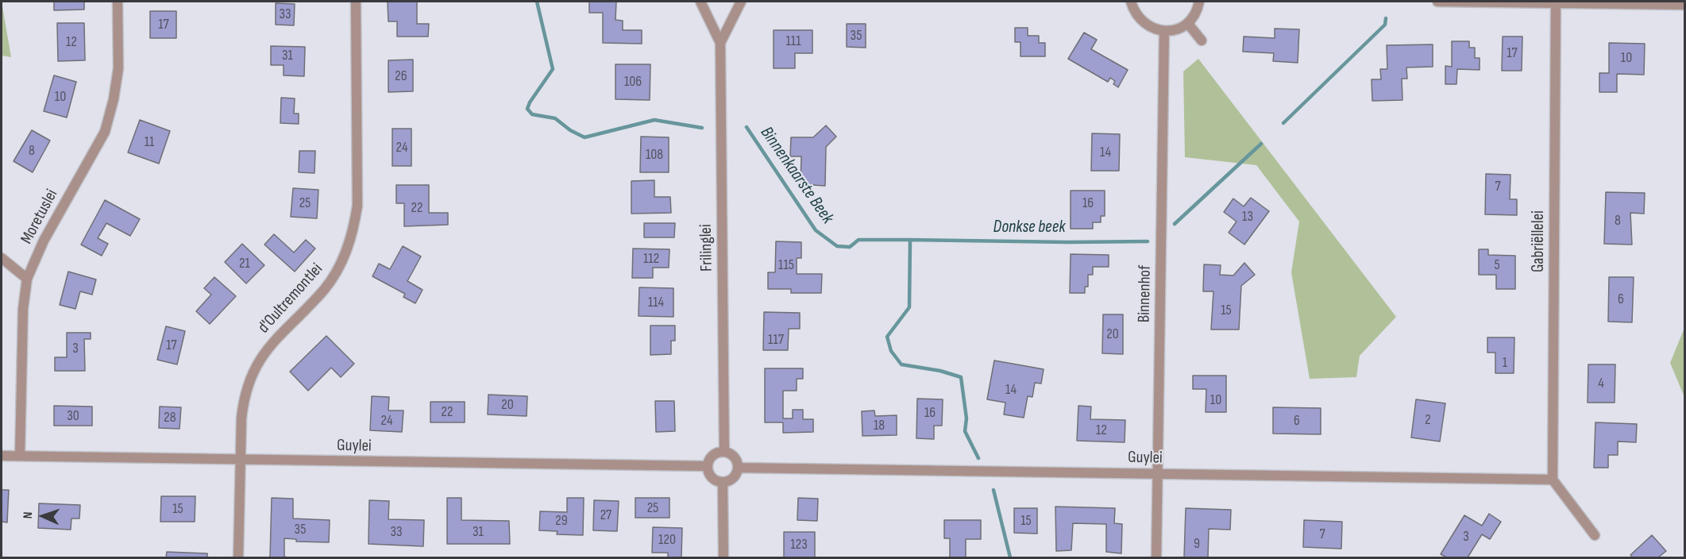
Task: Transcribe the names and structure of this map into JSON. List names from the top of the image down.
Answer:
{
  "streets": {
    "street": [
      "Moretuslei",
      "Gabriëllelei",
      "Frilinglei",
      "Binnenhof",
      "d'Oultremontlei",
      "Guylei"
    ]
  },
  "crossings": [
    ["Moretuslei", "Guylei"],
    ["Gabriëllelei", "Guylei"],
    ["Frilinglei", "Guylei"],
    ["Binnenhof", "Guylei"],
    ["d'Oultremontlei", "Guylei"]
  ],
  "water": ["Binnenkaarste Beek", "Donkse beek"],
  "house_numbers": [
    "33",
    "17",
    "35",
    "111",
    "12",
    "17",
    "31",
    "10",
    "26",
    "106",
    "10",
    "11",
    "24",
    "8",
    "14",
    "108",
    "7",
    "25",
    "16",
    "22",
    "13",
    "8",
    "112",
    "21",
    "115",
    "5",
    "6",
    "114",
    "15",
    "20",
    "117",
    "17",
    "3",
    "1",
    "4",
    "14",
    "10",
    "20",
    "22",
    "16",
    "30",
    "28",
    "2",
    "24",
    "6",
    "18",
    "12",
    "25",
    "15",
    "27",
    "29",
    "15",
    "35",
    "33",
    "31",
    "7",
    "3",
    "120",
    "9",
    "123"
  ],
  "north": "left"
}
